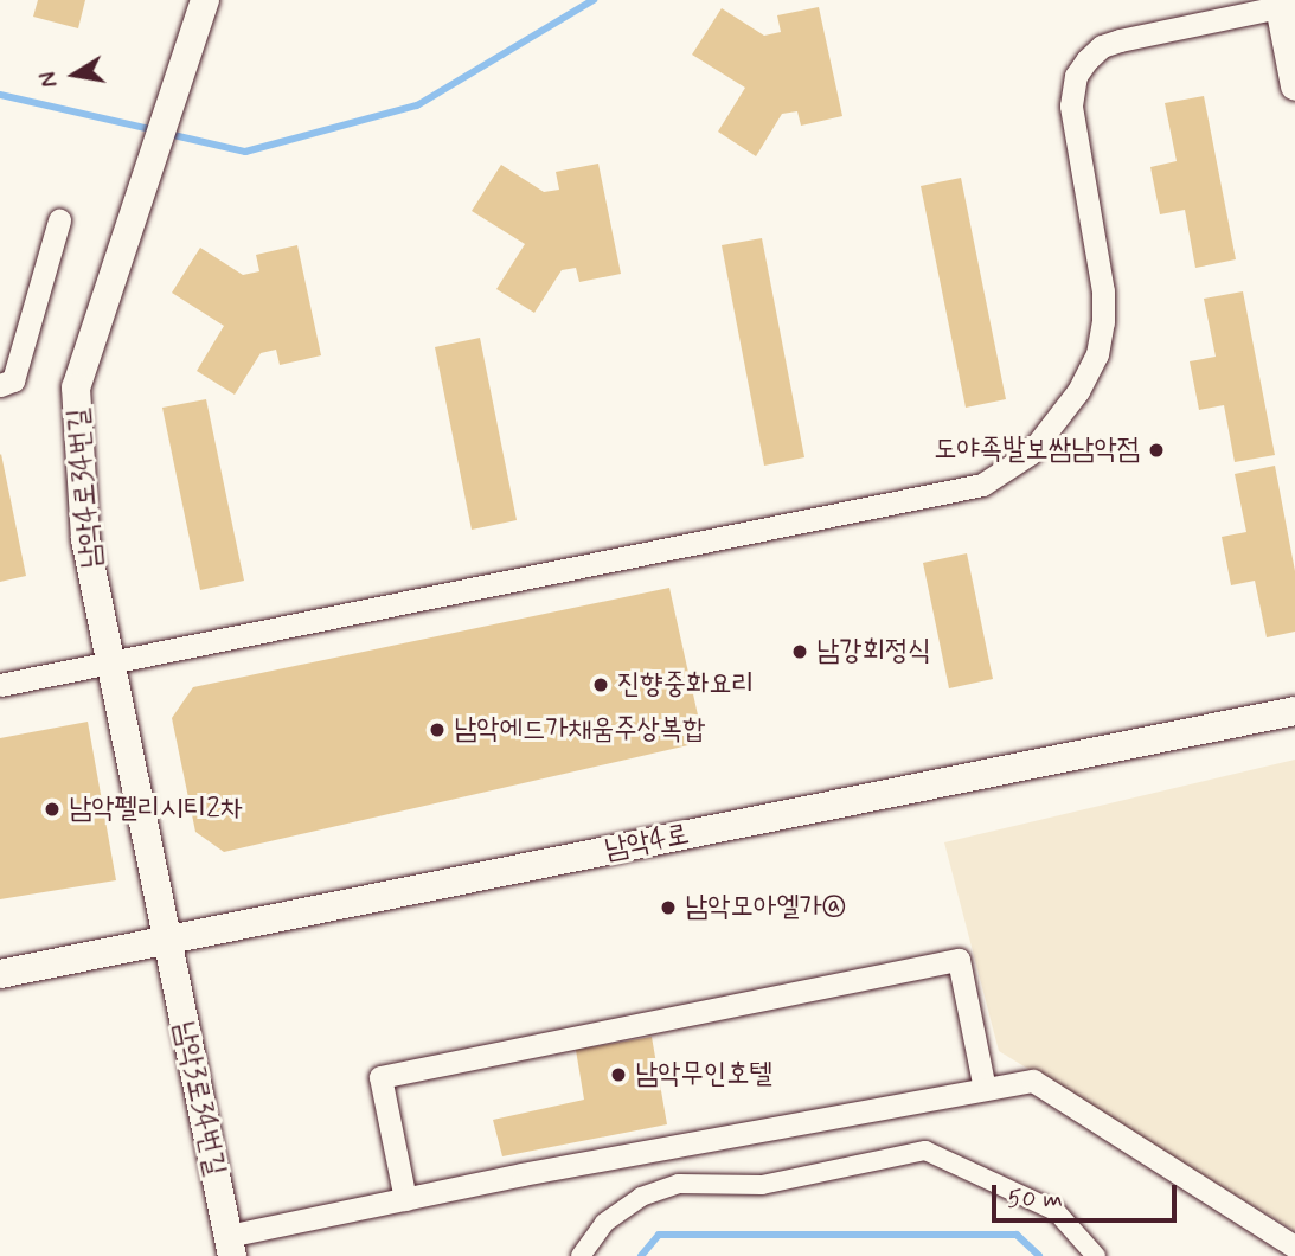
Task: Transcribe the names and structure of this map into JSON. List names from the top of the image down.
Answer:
{
  "streets": {
    "street": ["남악4로34번길", "남악4로", "남악3로34번길"]
  },
  "crossings": [
    ["남악4로34번길", "남악4로"],
    ["남악4로34번길", "남악3로34번길"],
    ["남악4로", "남악3로34번길"]
  ],
  "places": [
    "도야족발보쌈남악점",
    "남강회정식",
    "진향중화요리",
    "남악에드가채움주상복합",
    "남악펠리시티2차",
    "남악모아엘가ⓐ",
    "남악무인호텔"
  ],
  "scale_bar": "50 m",
  "north": "left"
}
